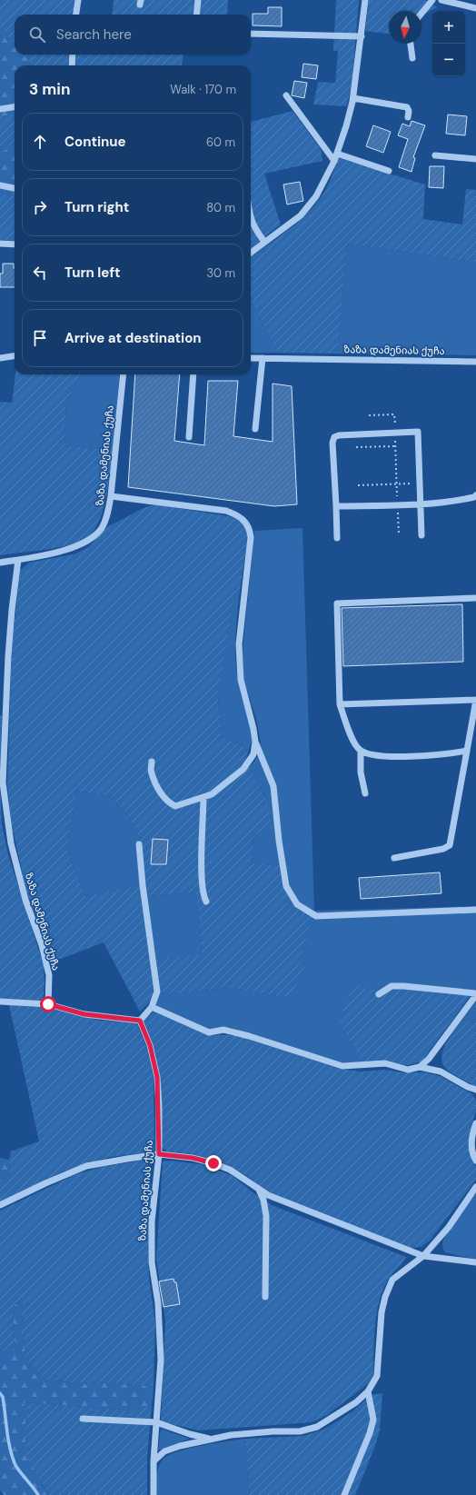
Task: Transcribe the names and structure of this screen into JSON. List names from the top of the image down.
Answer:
{
  "streets": {
    "street": ["ზაზა დამენიას ქუჩა"]
  },
  "north": "bottom",
  "page": {
    "map_buttons": ["+", "−"],
    "search": "Search here",
    "heading": ["3 min", "Walk · 170 m"],
    "list": [
      ["Continue", "60 m"],
      ["Turn right", "80 m"],
      ["Turn left", "30 m"],
      "Arrive at destination"
    ]
  }
}
